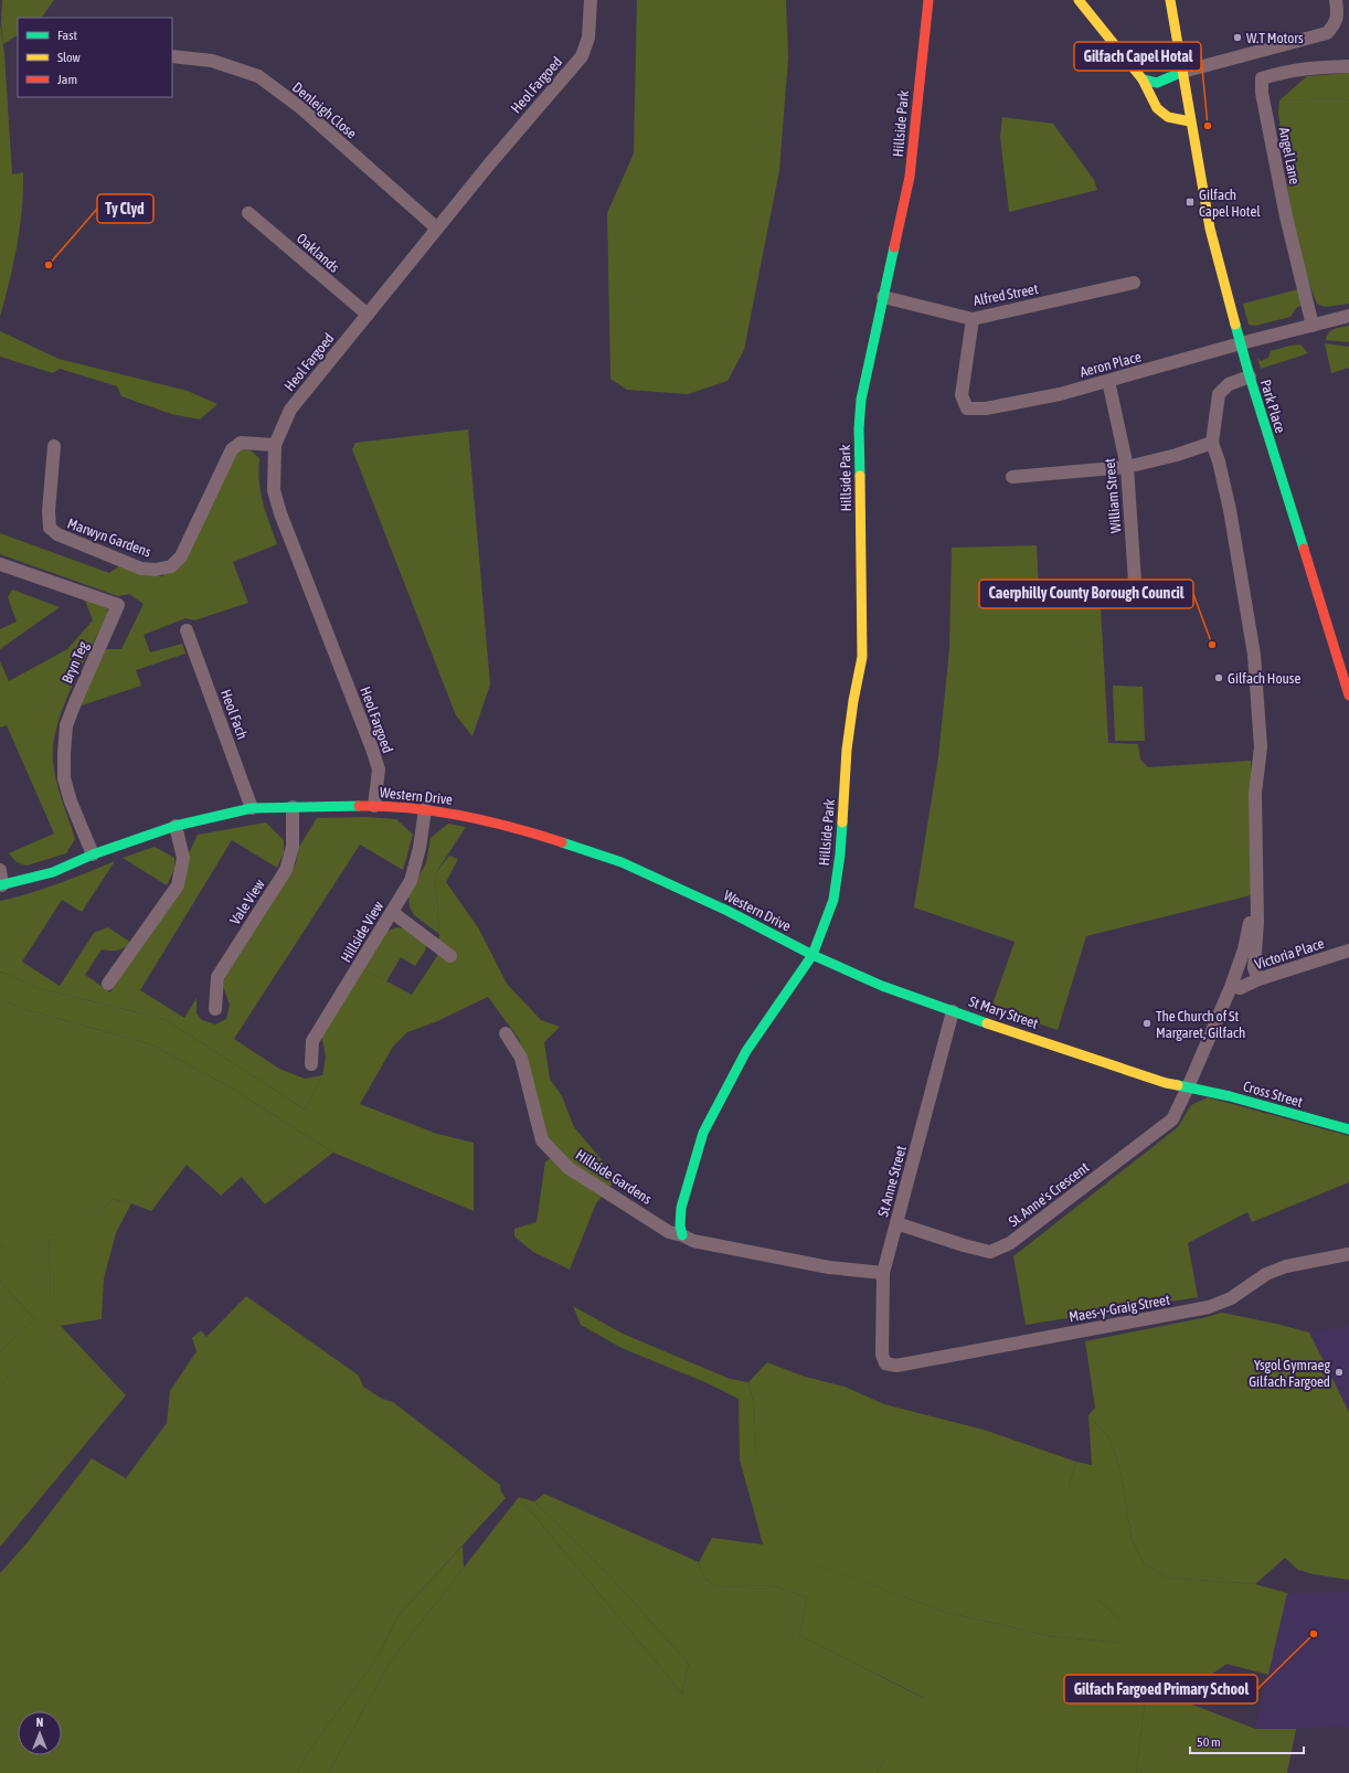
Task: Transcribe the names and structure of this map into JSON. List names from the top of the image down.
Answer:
{
  "streets": {
    "street": [
      "Heol Fargoed",
      "Denleigh Close",
      "Hillside Park",
      "Angel Lane",
      "Oaklands",
      "Alfred Street",
      "Aeron Place",
      "Park Place",
      "William Street",
      "Marwyn Gardens",
      "Bryn Teg",
      "Heol Fach",
      "Western Drive",
      "Vale View",
      "Hillside View",
      "Victoria Place",
      "St Mary Street",
      "Cross Street",
      "Hillside Gardens",
      "St Anne Street",
      "St. Anne's Crescent",
      "Maes-y-Graig Street"
    ]
  },
  "crossings": [
    ["Heol Fargoed", "Denleigh Close"],
    ["Heol Fargoed", "Oaklands"],
    ["Heol Fargoed", "Marwyn Gardens"],
    ["Heol Fargoed", "Western Drive"],
    ["Hillside Park", "Alfred Street"],
    ["Hillside Park", "Western Drive"],
    ["Hillside Park", "St Mary Street"],
    ["Hillside Park", "Hillside Gardens"],
    ["Angel Lane", "Aeron Place"],
    ["Alfred Street", "Aeron Place"],
    ["Aeron Place", "Park Place"],
    ["Aeron Place", "William Street"],
    ["Bryn Teg", "Western Drive"],
    ["Heol Fach", "Western Drive"],
    ["Western Drive", "Vale View"],
    ["Western Drive", "Hillside View"],
    ["Western Drive", "St Mary Street"],
    ["St Mary Street", "Cross Street"],
    ["St Mary Street", "St Anne Street"],
    ["St Mary Street", "St. Anne's Crescent"],
    ["Cross Street", "St. Anne's Crescent"],
    ["Hillside Gardens", "St Anne Street"],
    ["St Anne Street", "St. Anne's Crescent"],
    ["St Anne Street", "Maes-y-Graig Street"]
  ],
  "places": {
    "other": [
      "W.T Motors",
      "Gilfach Capel Hotal",
      "Ty Clyd",
      "Caerphilly County Borough Council",
      "Gilfach House",
      "The Church of St Margaret, Gilfach",
      "Ysgol Gymraeg Gilfach Fargoed",
      "Gilfach Fargoed Primary School"
    ],
    "transit": ["Gilfach Capel Hotel"]
  },
  "legend": ["Fast", "Slow", "Jam"],
  "scale_bar": "50 m",
  "north": "top"
}
